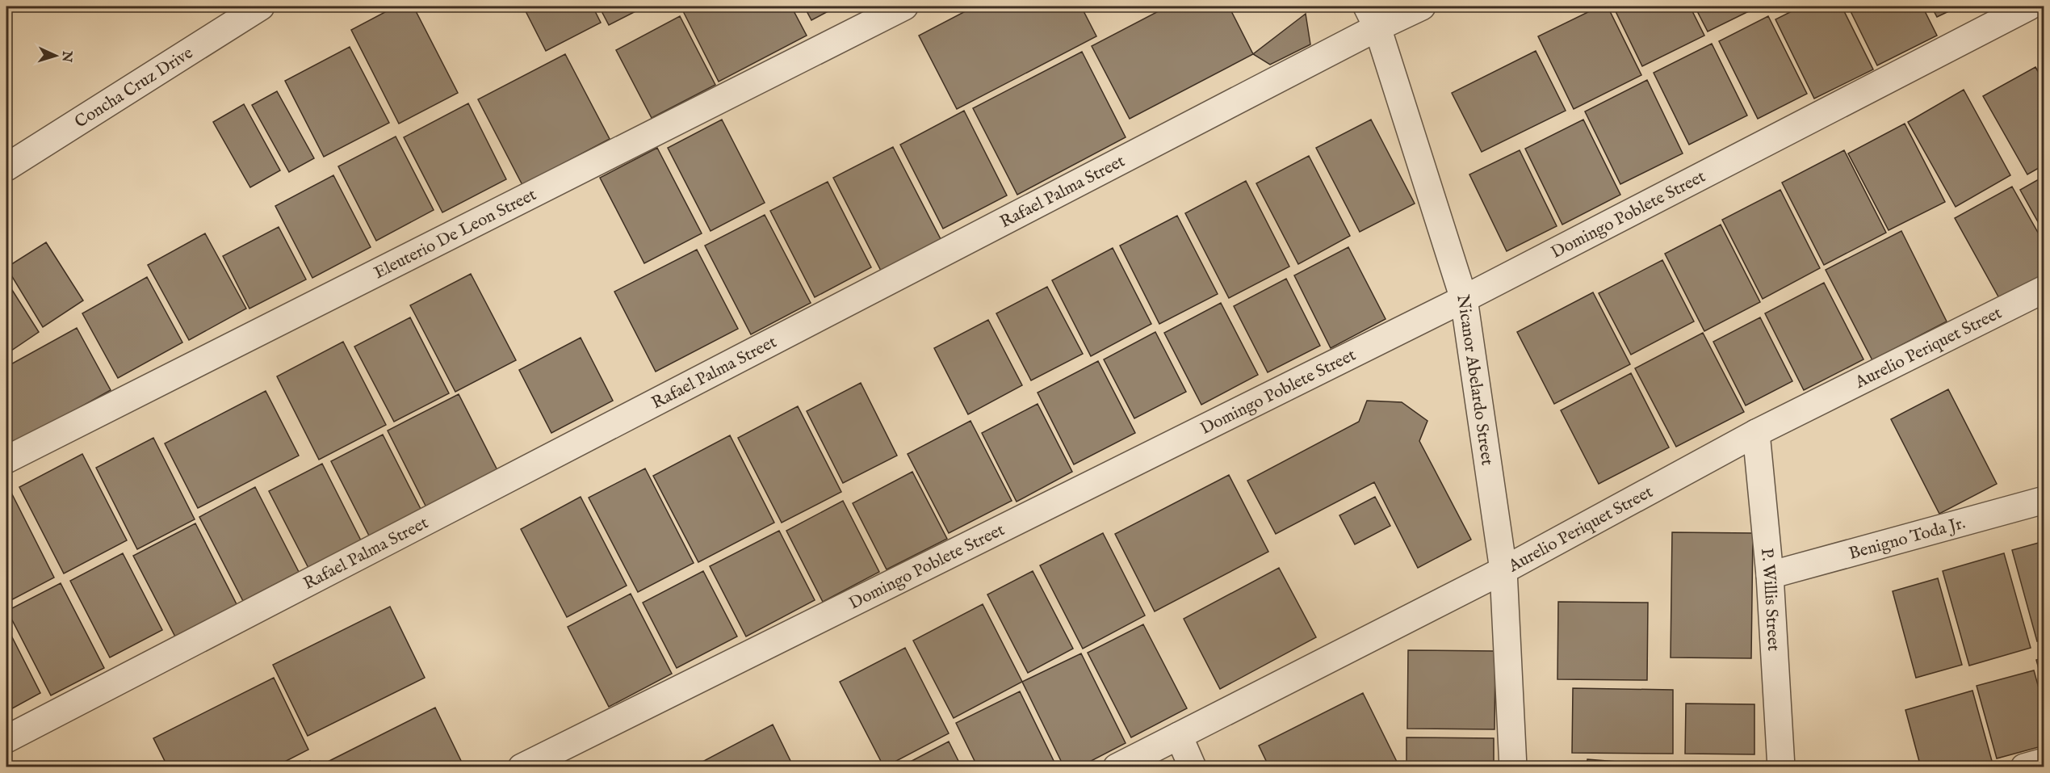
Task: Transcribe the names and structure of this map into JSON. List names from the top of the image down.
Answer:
{
  "streets": {
    "street": [
      "Concha Cruz Drive",
      "Rafael Palma Street",
      "Domingo Poblete Street",
      "Eleuterio De Leon Street",
      "Aurelio Periquet Street",
      "Nicanor Abelardo Street",
      "Benigno Toda Jr.",
      "P. Willis Street"
    ]
  },
  "crossings": [
    ["Rafael Palma Street", "Nicanor Abelardo Street"],
    ["Domingo Poblete Street", "Nicanor Abelardo Street"],
    ["Aurelio Periquet Street", "Nicanor Abelardo Street"],
    ["Aurelio Periquet Street", "P. Willis Street"],
    ["Benigno Toda Jr.", "P. Willis Street"]
  ],
  "north": "right"
}
